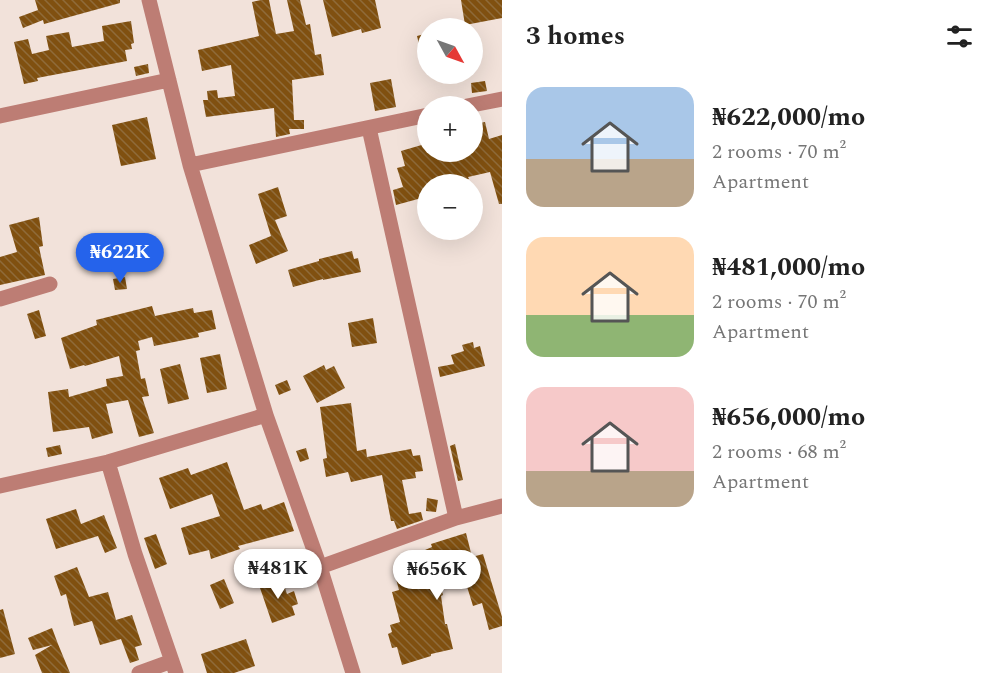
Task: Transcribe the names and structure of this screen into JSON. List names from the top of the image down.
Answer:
{
  "north": "bottom right",
  "page": {
    "heading": "3 homes",
    "map_buttons": ["+", "−"],
    "list": [
      {
        "name": "₦622,000/mo",
        "note": "2 rooms · 70 m² · Apartment"
      },
      {
        "name": "₦481,000/mo",
        "note": "2 rooms · 70 m² · Apartment"
      },
      {
        "name": "₦656,000/mo",
        "note": "2 rooms · 68 m² · Apartment"
      }
    ],
    "price": ["₦622K", "₦481K", "₦656K"]
  }
}
